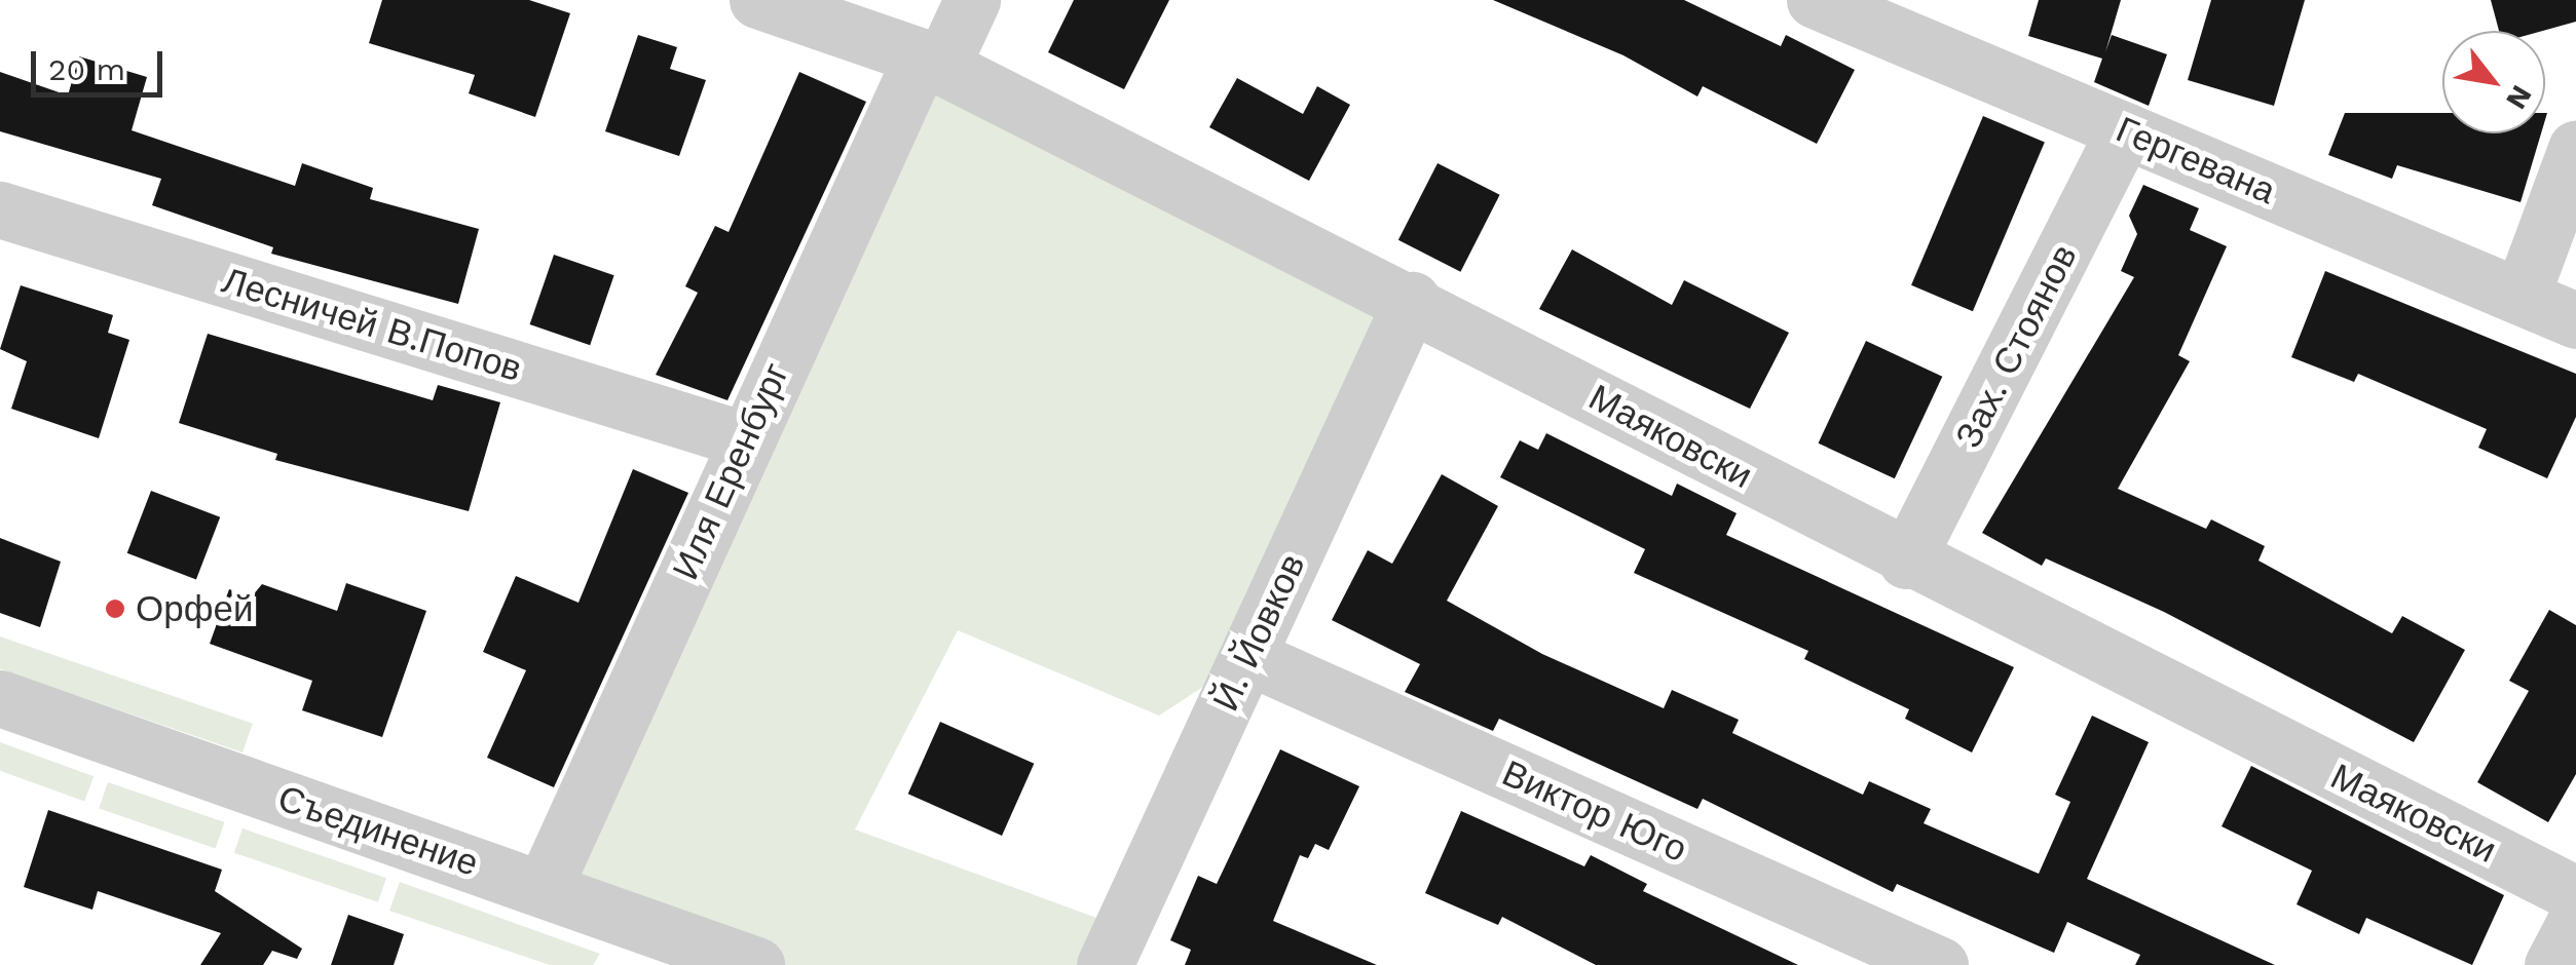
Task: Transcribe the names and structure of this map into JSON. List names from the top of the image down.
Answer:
{
  "streets": {
    "street": [
      "Гергевана",
      "Лесничей В.Попов",
      "Зах. Стоянов",
      "Маяковски",
      "Иля Еренбург",
      "Й. Йовков",
      "Виктор Юго",
      "Съединение"
    ]
  },
  "crossings": [
    ["Гергевана", "Зах. Стоянов"],
    ["Лесничей В.Попов", "Иля Еренбург"],
    ["Зах. Стоянов", "Маяковски"],
    ["Маяковски", "Иля Еренбург"],
    ["Маяковски", "Й. Йовков"],
    ["Иля Еренбург", "Съединение"],
    ["Й. Йовков", "Виктор Юго"]
  ],
  "places": ["Орфей"],
  "scale_bar": "20 m",
  "north": "bottom right"
}
